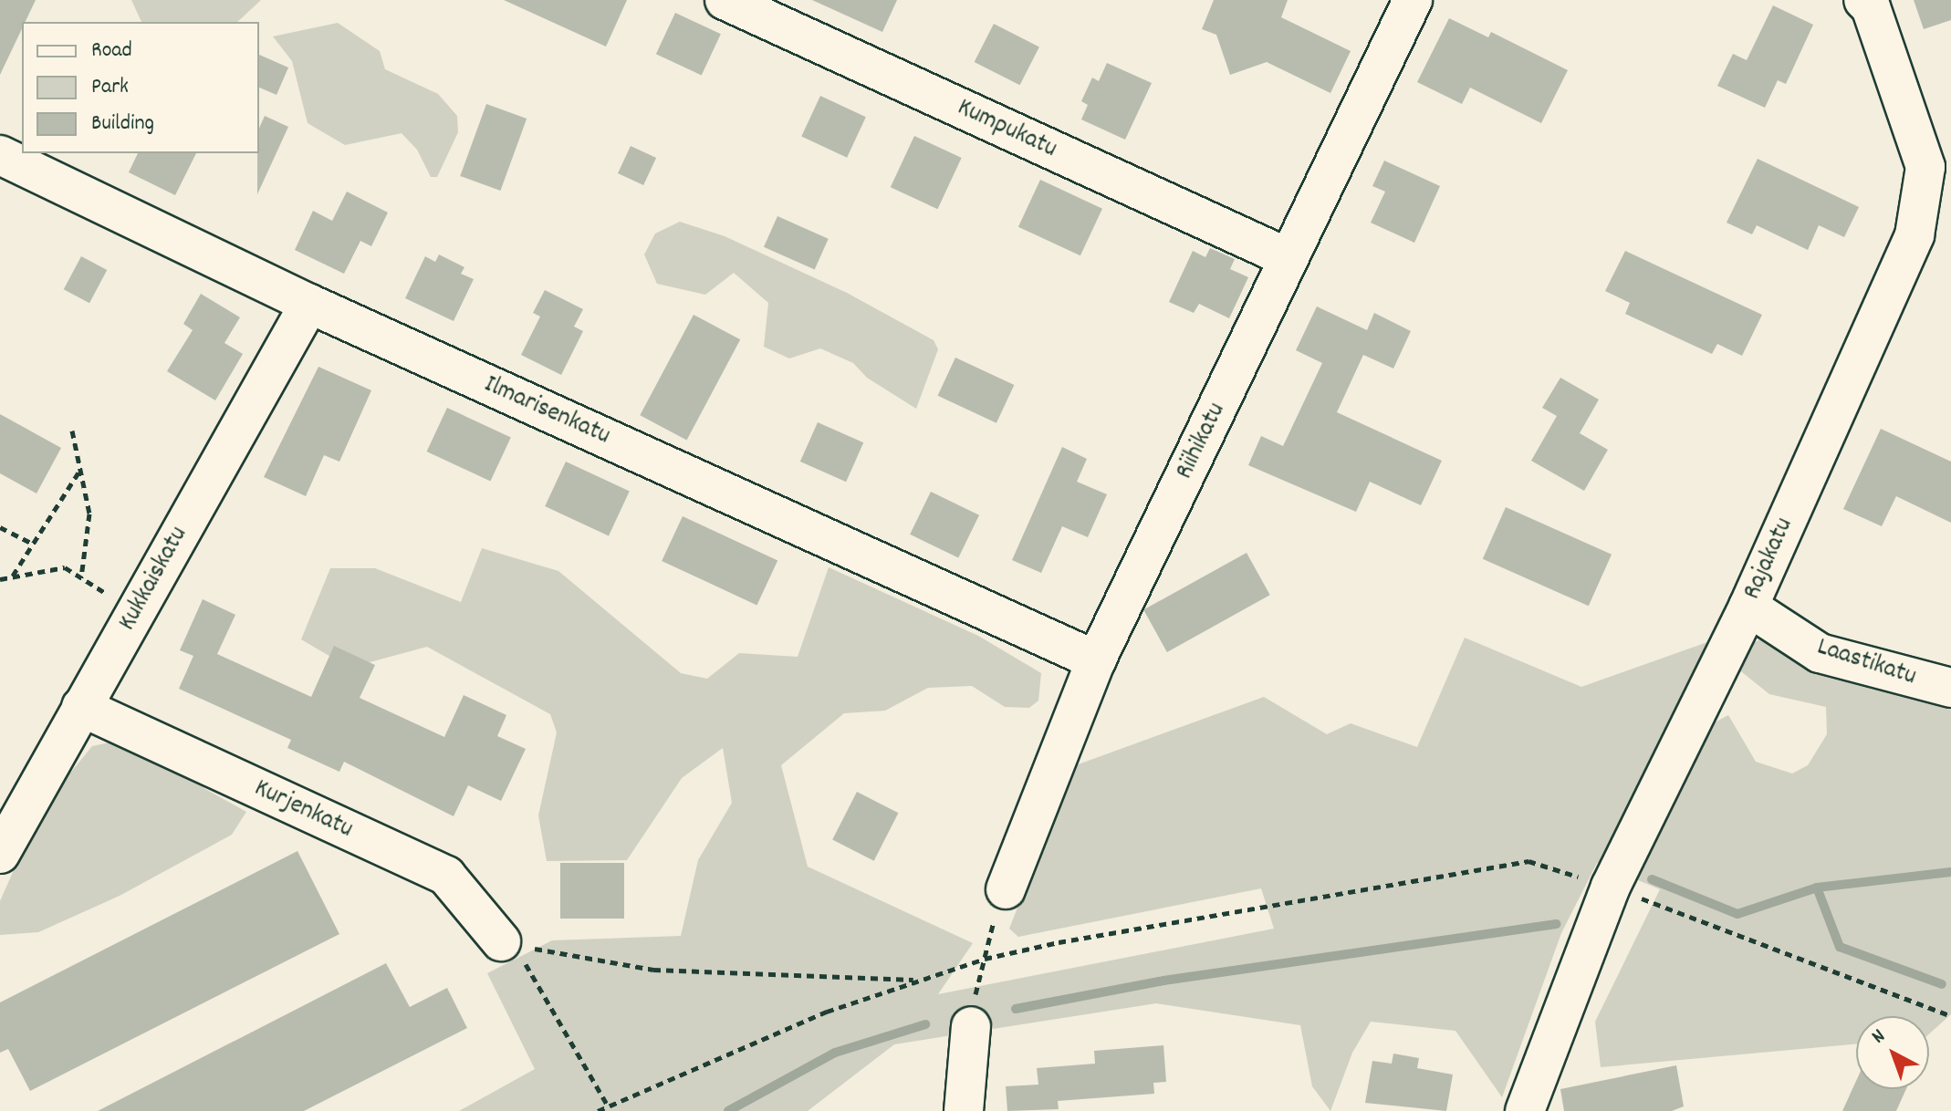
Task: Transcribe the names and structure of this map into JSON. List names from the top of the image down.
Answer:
{
  "streets": {
    "street": [
      "Kumpukatu",
      "Ilmarisenkatu",
      "Riihikatu",
      "Rajakatu",
      "Kukkaiskatu",
      "Laastikatu",
      "Kurjenkatu"
    ]
  },
  "crossings": [
    ["Kumpukatu", "Riihikatu"],
    ["Ilmarisenkatu", "Riihikatu"],
    ["Ilmarisenkatu", "Kukkaiskatu"],
    ["Rajakatu", "Laastikatu"],
    ["Kukkaiskatu", "Kurjenkatu"]
  ],
  "legend": ["Road", "Park", "Building"],
  "north": "top left"
}
